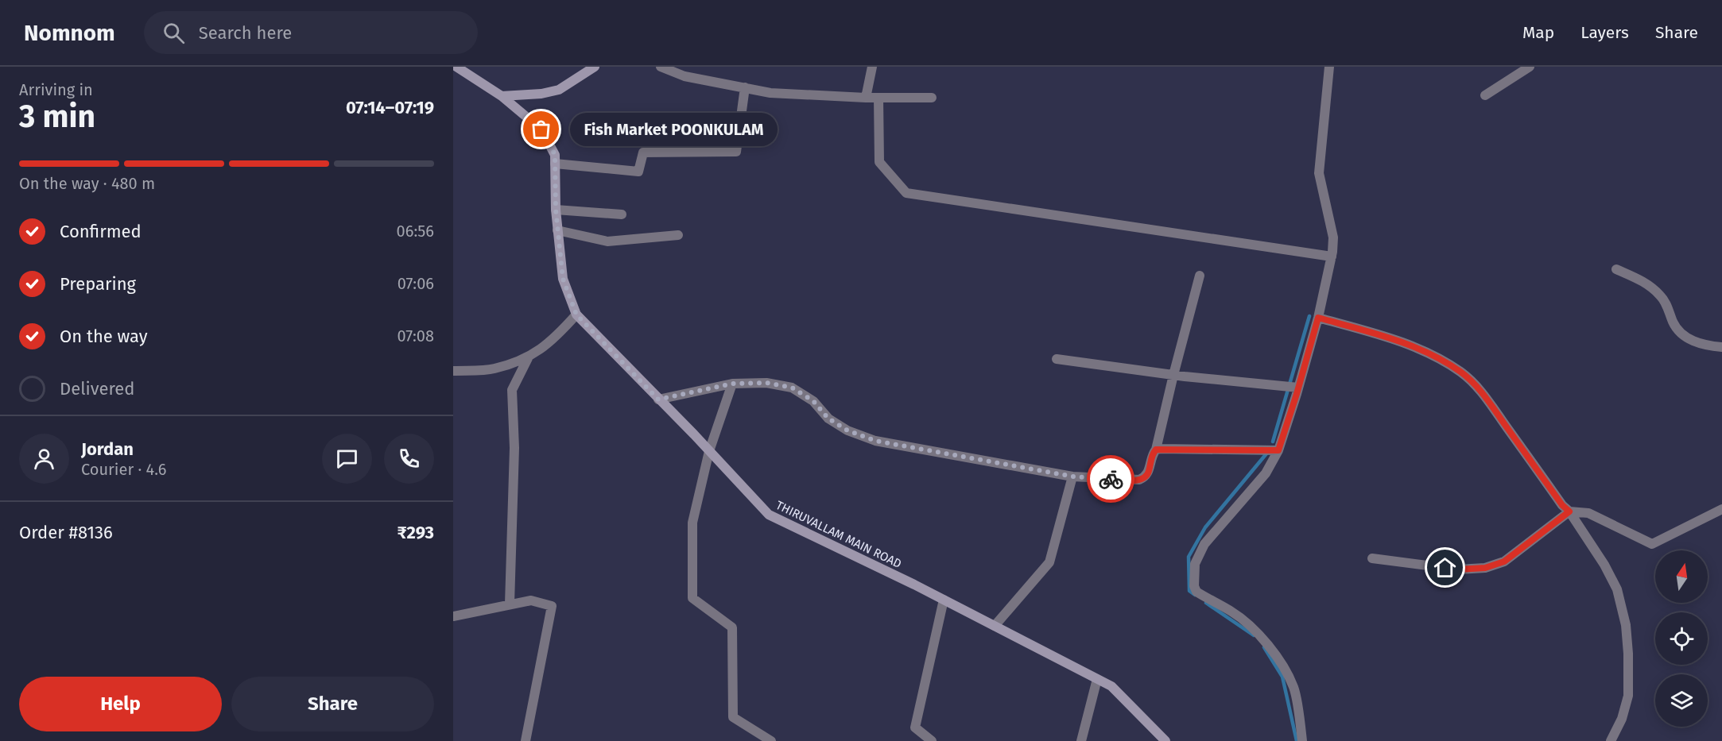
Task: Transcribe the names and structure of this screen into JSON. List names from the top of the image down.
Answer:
{
  "streets": {
    "street": ["THIRUVALLAM MAIN ROAD"]
  },
  "places": ["Fish Market POONKULAM"],
  "north": "top",
  "page": {
    "header": "Nomnom",
    "search": "Search here",
    "nav": ["Map", "Layers", "Share"],
    "heading": ["3 min", "Arriving in", "07:14–07:19"],
    "panel": [
      "Jordan",
      "Courier · 4.6",
      "Order #8136",
      "₹293"
    ],
    "bubble": "Fish Market POONKULAM",
    "bar": "On the way · 480 m",
    "list": [
      ["Confirmed", "06:56"],
      ["Preparing", "07:06"],
      ["On the way", "07:08"],
      "Delivered"
    ],
    "buttons": ["Help", "Share"]
  }
}
